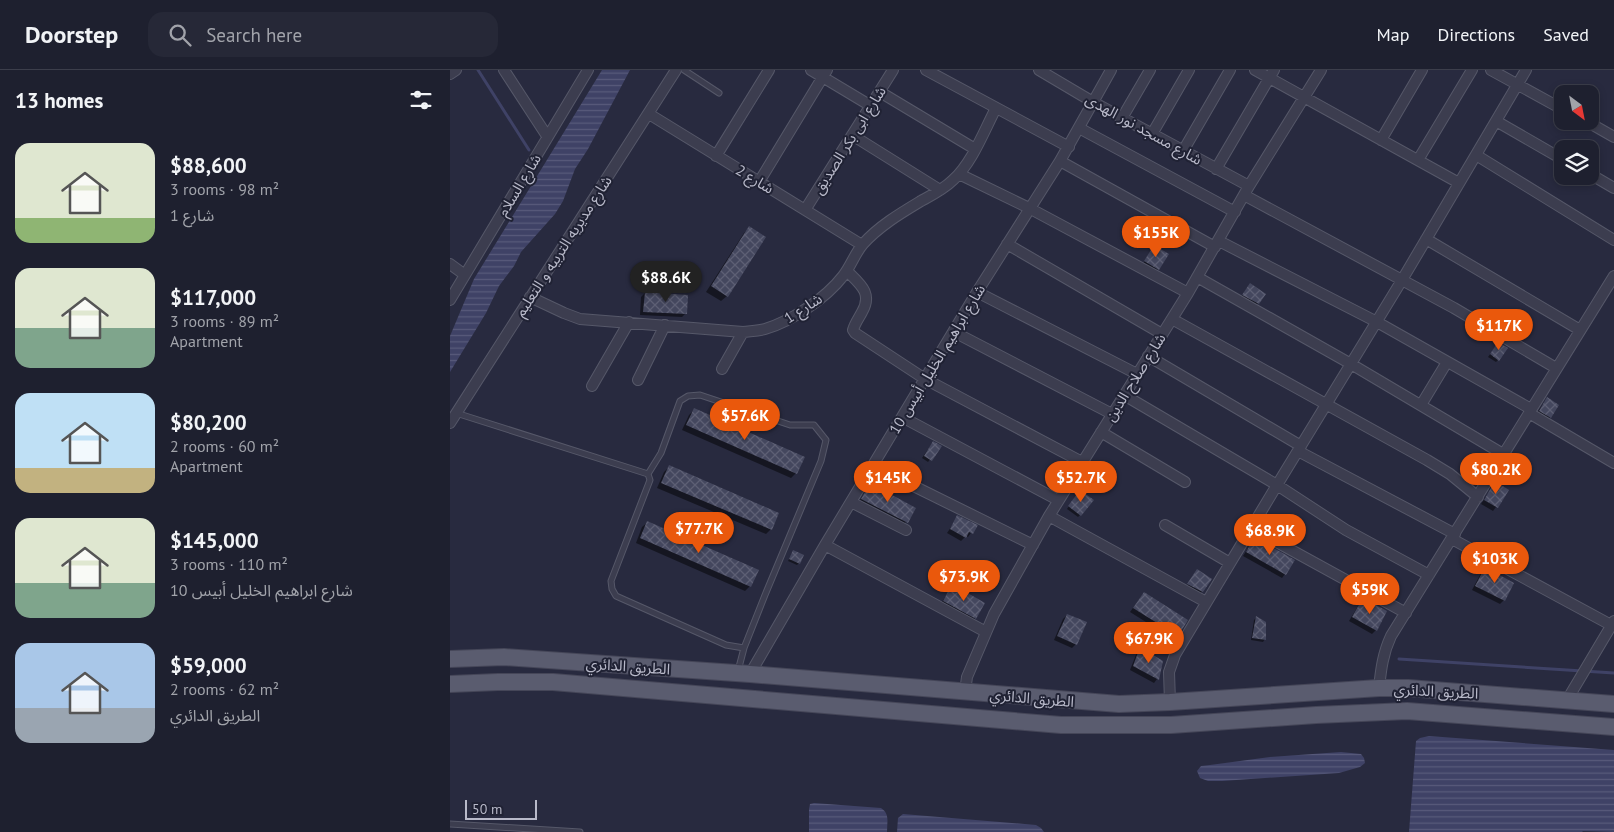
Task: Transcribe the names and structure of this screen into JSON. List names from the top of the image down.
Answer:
{
  "streets": {
    "main road": ["الطريق الدائري"],
    "street": [
      "شارع مسجد نور الهدى",
      "شارع ابى بكر الصديق",
      "شارع 2",
      "شارع السلام",
      "شارع مديريه التربيه و التعليم",
      "شارع 1",
      "شارع ابراهيم الخليل أبيس 10",
      "شارع صلاح الدين"
    ]
  },
  "crossings": [
    ["شارع مسجد نور الهدى", "شارع ابراهيم الخليل أبيس 10"],
    ["شارع مسجد نور الهدى", "شارع صلاح الدين"],
    ["شارع ابى بكر الصديق", "شارع 2"],
    ["شارع 2", "شارع مديريه التربيه و التعليم"],
    ["شارع 2", "شارع 1"],
    ["شارع مديريه التربيه و التعليم", "شارع 1"],
    ["شارع ابراهيم الخليل أبيس 10", "الطريق الدائري"],
    ["شارع صلاح الدين", "الطريق الدائري"]
  ],
  "scale_bar": "50 m",
  "north": "bottom right",
  "page": {
    "header": "Doorstep",
    "search": "Search here",
    "nav": ["Map", "Directions", "Saved"],
    "heading": "13 homes",
    "list": [
      {
        "name": "$88,600",
        "note": "3 rooms · 98 m² · شارع 1"
      },
      {
        "name": "$117,000",
        "note": "3 rooms · 89 m² · Apartment"
      },
      {
        "name": "$80,200",
        "note": "2 rooms · 60 m² · Apartment"
      },
      {
        "name": "$145,000",
        "note": "3 rooms · 110 m² · شارع ابراهيم الخليل أبيس 10"
      },
      {
        "name": "$59,000",
        "note": "2 rooms · 62 m² · الطريق الدائري"
      }
    ],
    "price": [
      "$155K",
      "$88.6K",
      "$117K",
      "$57.6K",
      "$80.2K",
      "$145K",
      "$52.7K",
      "$77.7K",
      "$68.9K",
      "$103K",
      "$73.9K",
      "$59K",
      "$67.9K"
    ],
    "scale": "50 m"
  }
}
